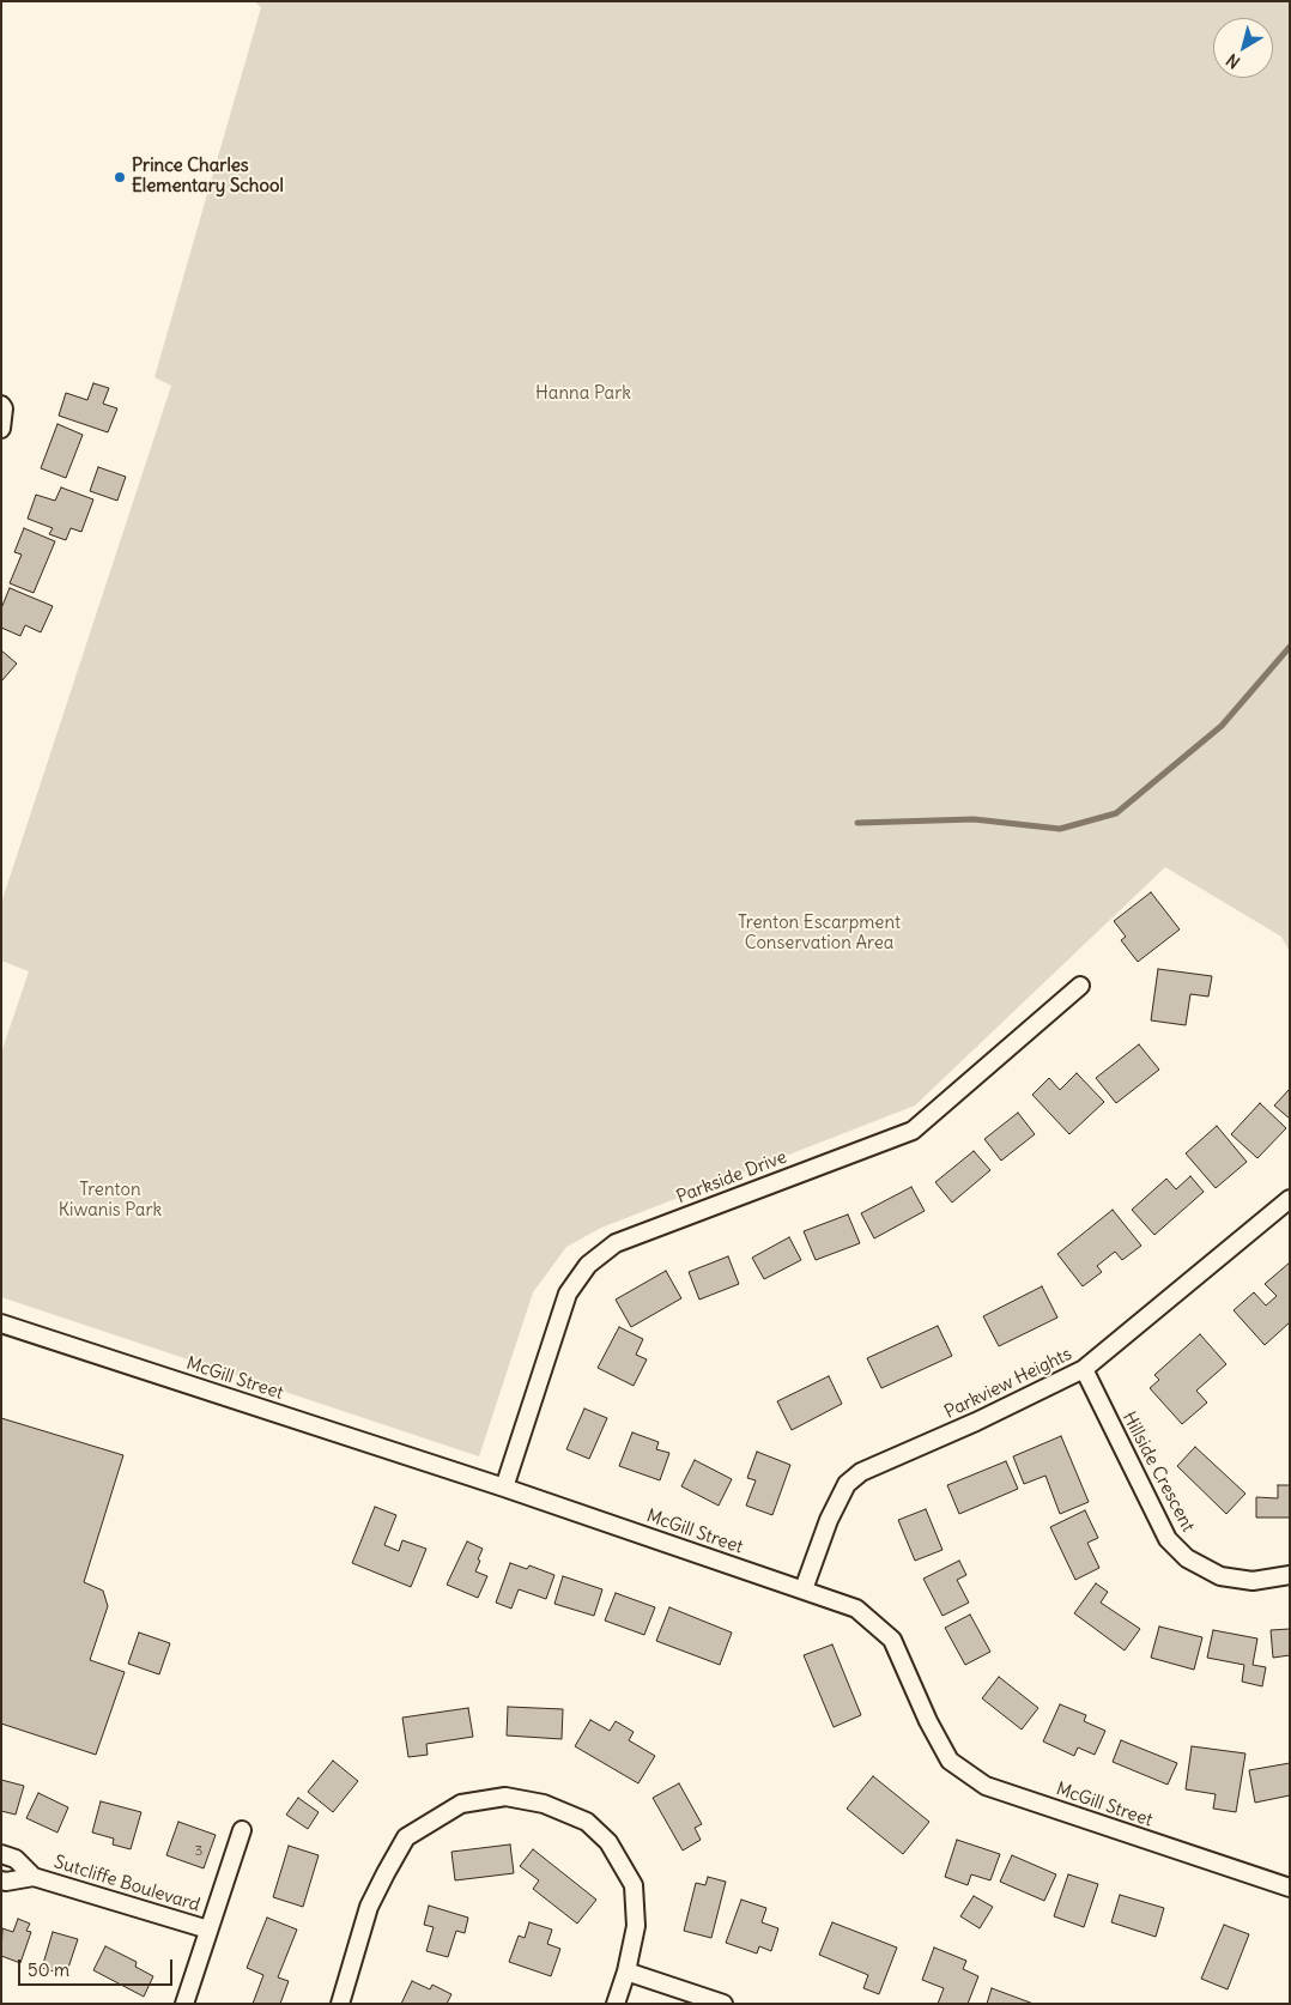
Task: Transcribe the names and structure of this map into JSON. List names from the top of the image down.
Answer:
{
  "streets": {
    "street": [
      "Parkside Drive",
      "McGill Street",
      "Parkview Heights",
      "Hillside Crescent",
      "Sutcliffe Boulevard"
    ]
  },
  "crossings": [
    ["Parkside Drive", "McGill Street"],
    ["McGill Street", "Parkview Heights"],
    ["Parkview Heights", "Hillside Crescent"]
  ],
  "parks": ["Hanna Park", "Trenton Escarpment Conservation Area", "Trenton Kiwanis Park"],
  "places": ["Prince Charles Elementary School"],
  "house_numbers": ["3"],
  "scale_bar": "50 m",
  "north": "bottom left"
}
